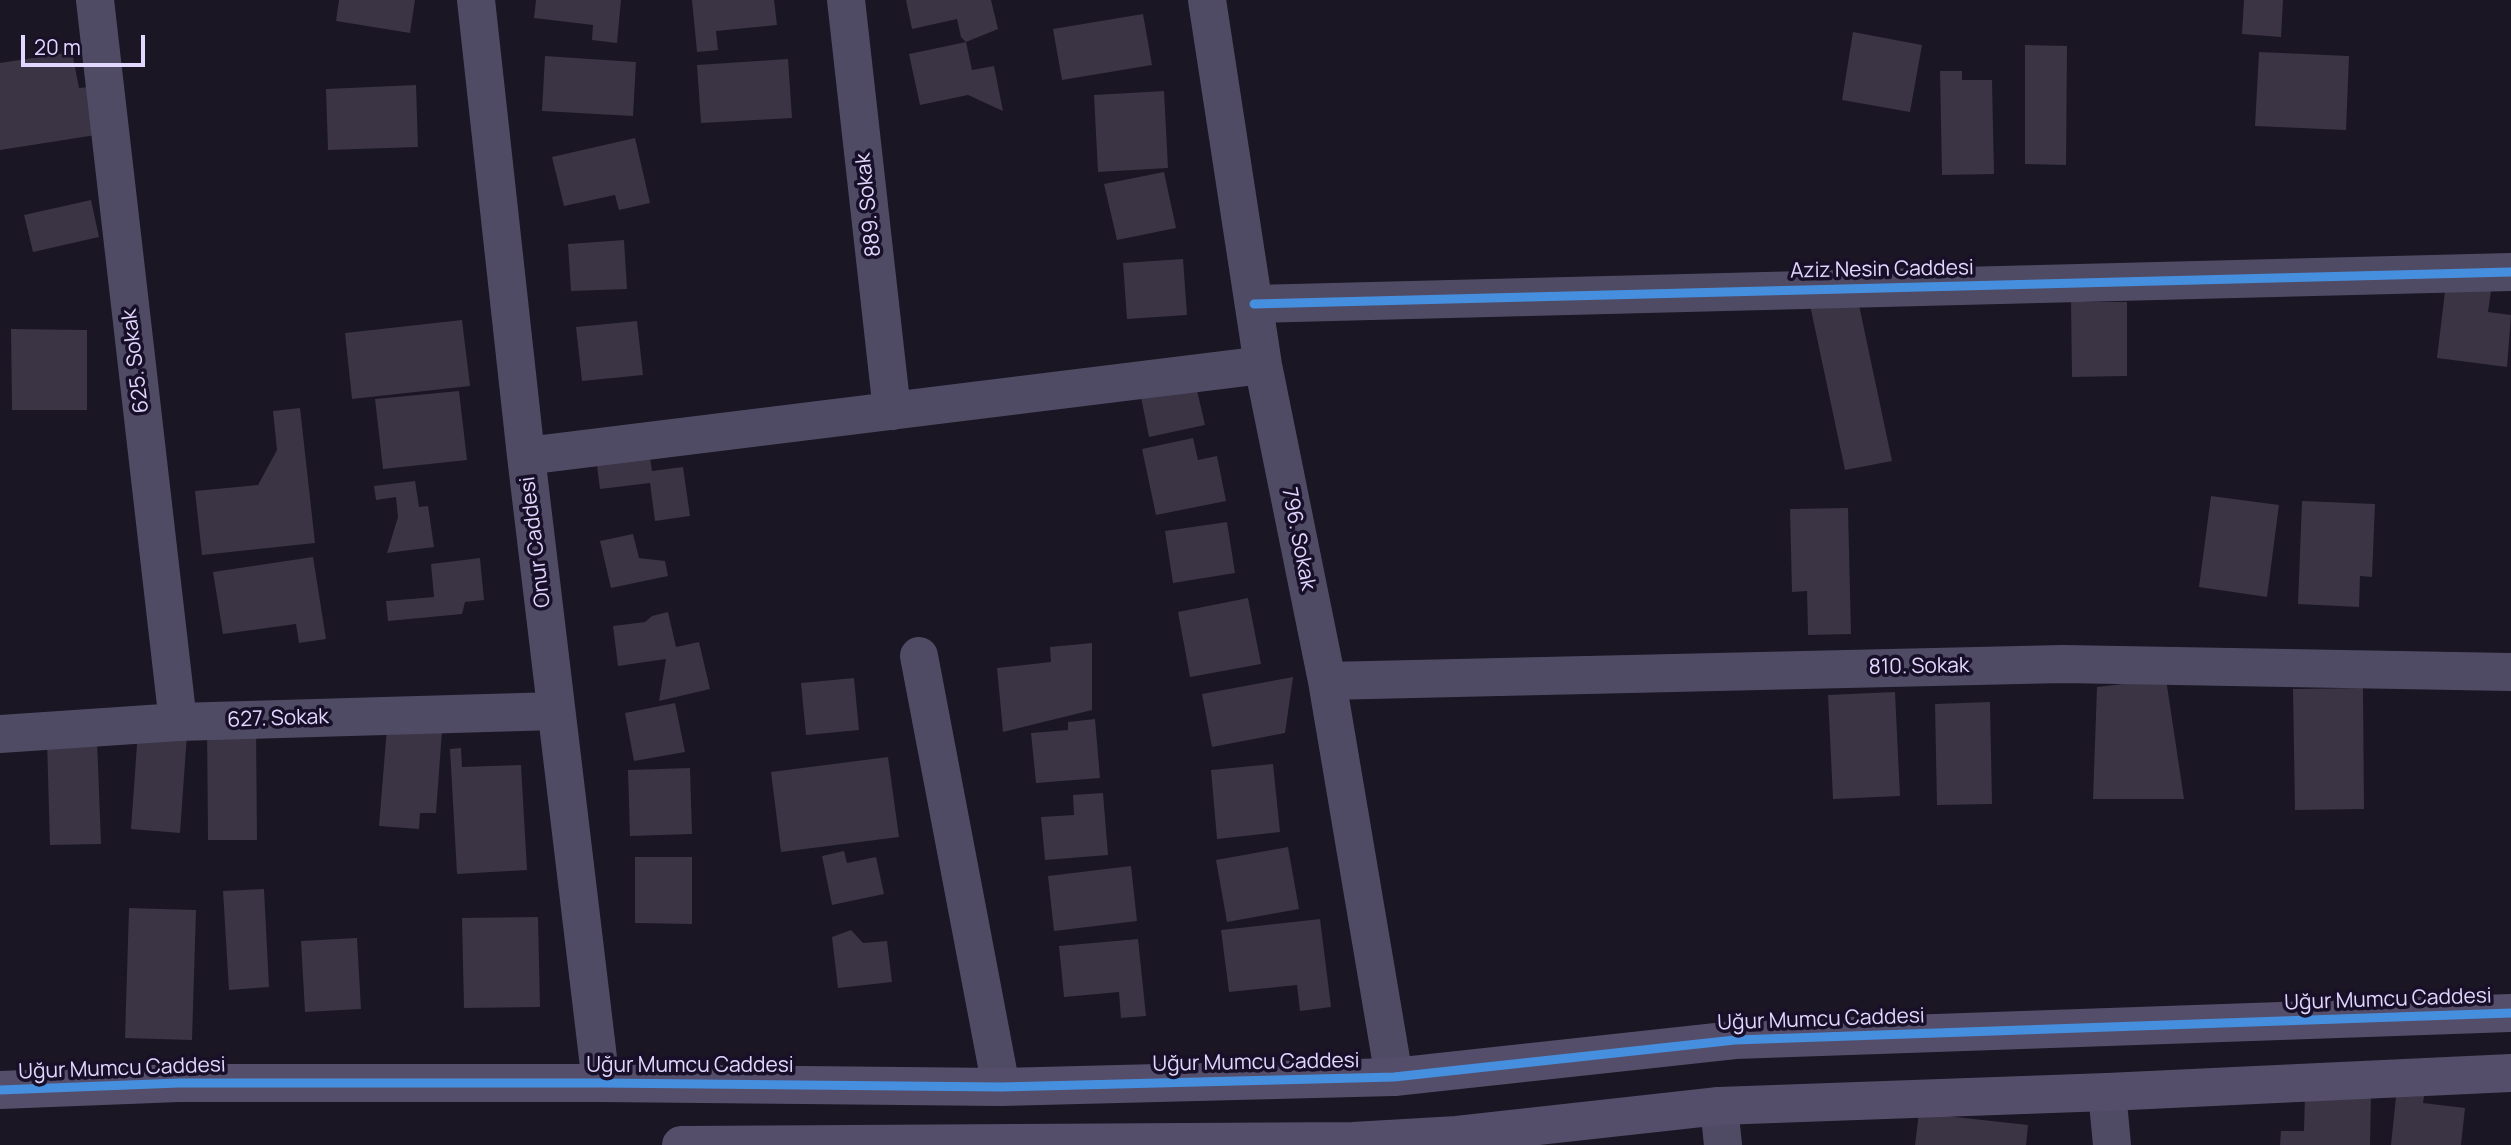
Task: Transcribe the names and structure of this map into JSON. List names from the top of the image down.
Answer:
{
  "streets": {
    "street": [
      "889. Sokak",
      "Aziz Nesin Caddesi",
      "625. Sokak",
      "796. Sokak",
      "Onur Caddesi",
      "810. Sokak",
      "627. Sokak",
      "Uğur Mumcu Caddesi"
    ]
  },
  "crossings": [
    ["Aziz Nesin Caddesi", "796. Sokak"],
    ["625. Sokak", "627. Sokak"],
    ["796. Sokak", "810. Sokak"],
    ["796. Sokak", "Uğur Mumcu Caddesi"],
    ["Onur Caddesi", "627. Sokak"],
    ["Onur Caddesi", "Uğur Mumcu Caddesi"]
  ],
  "scale_bar": "20 m"
}
